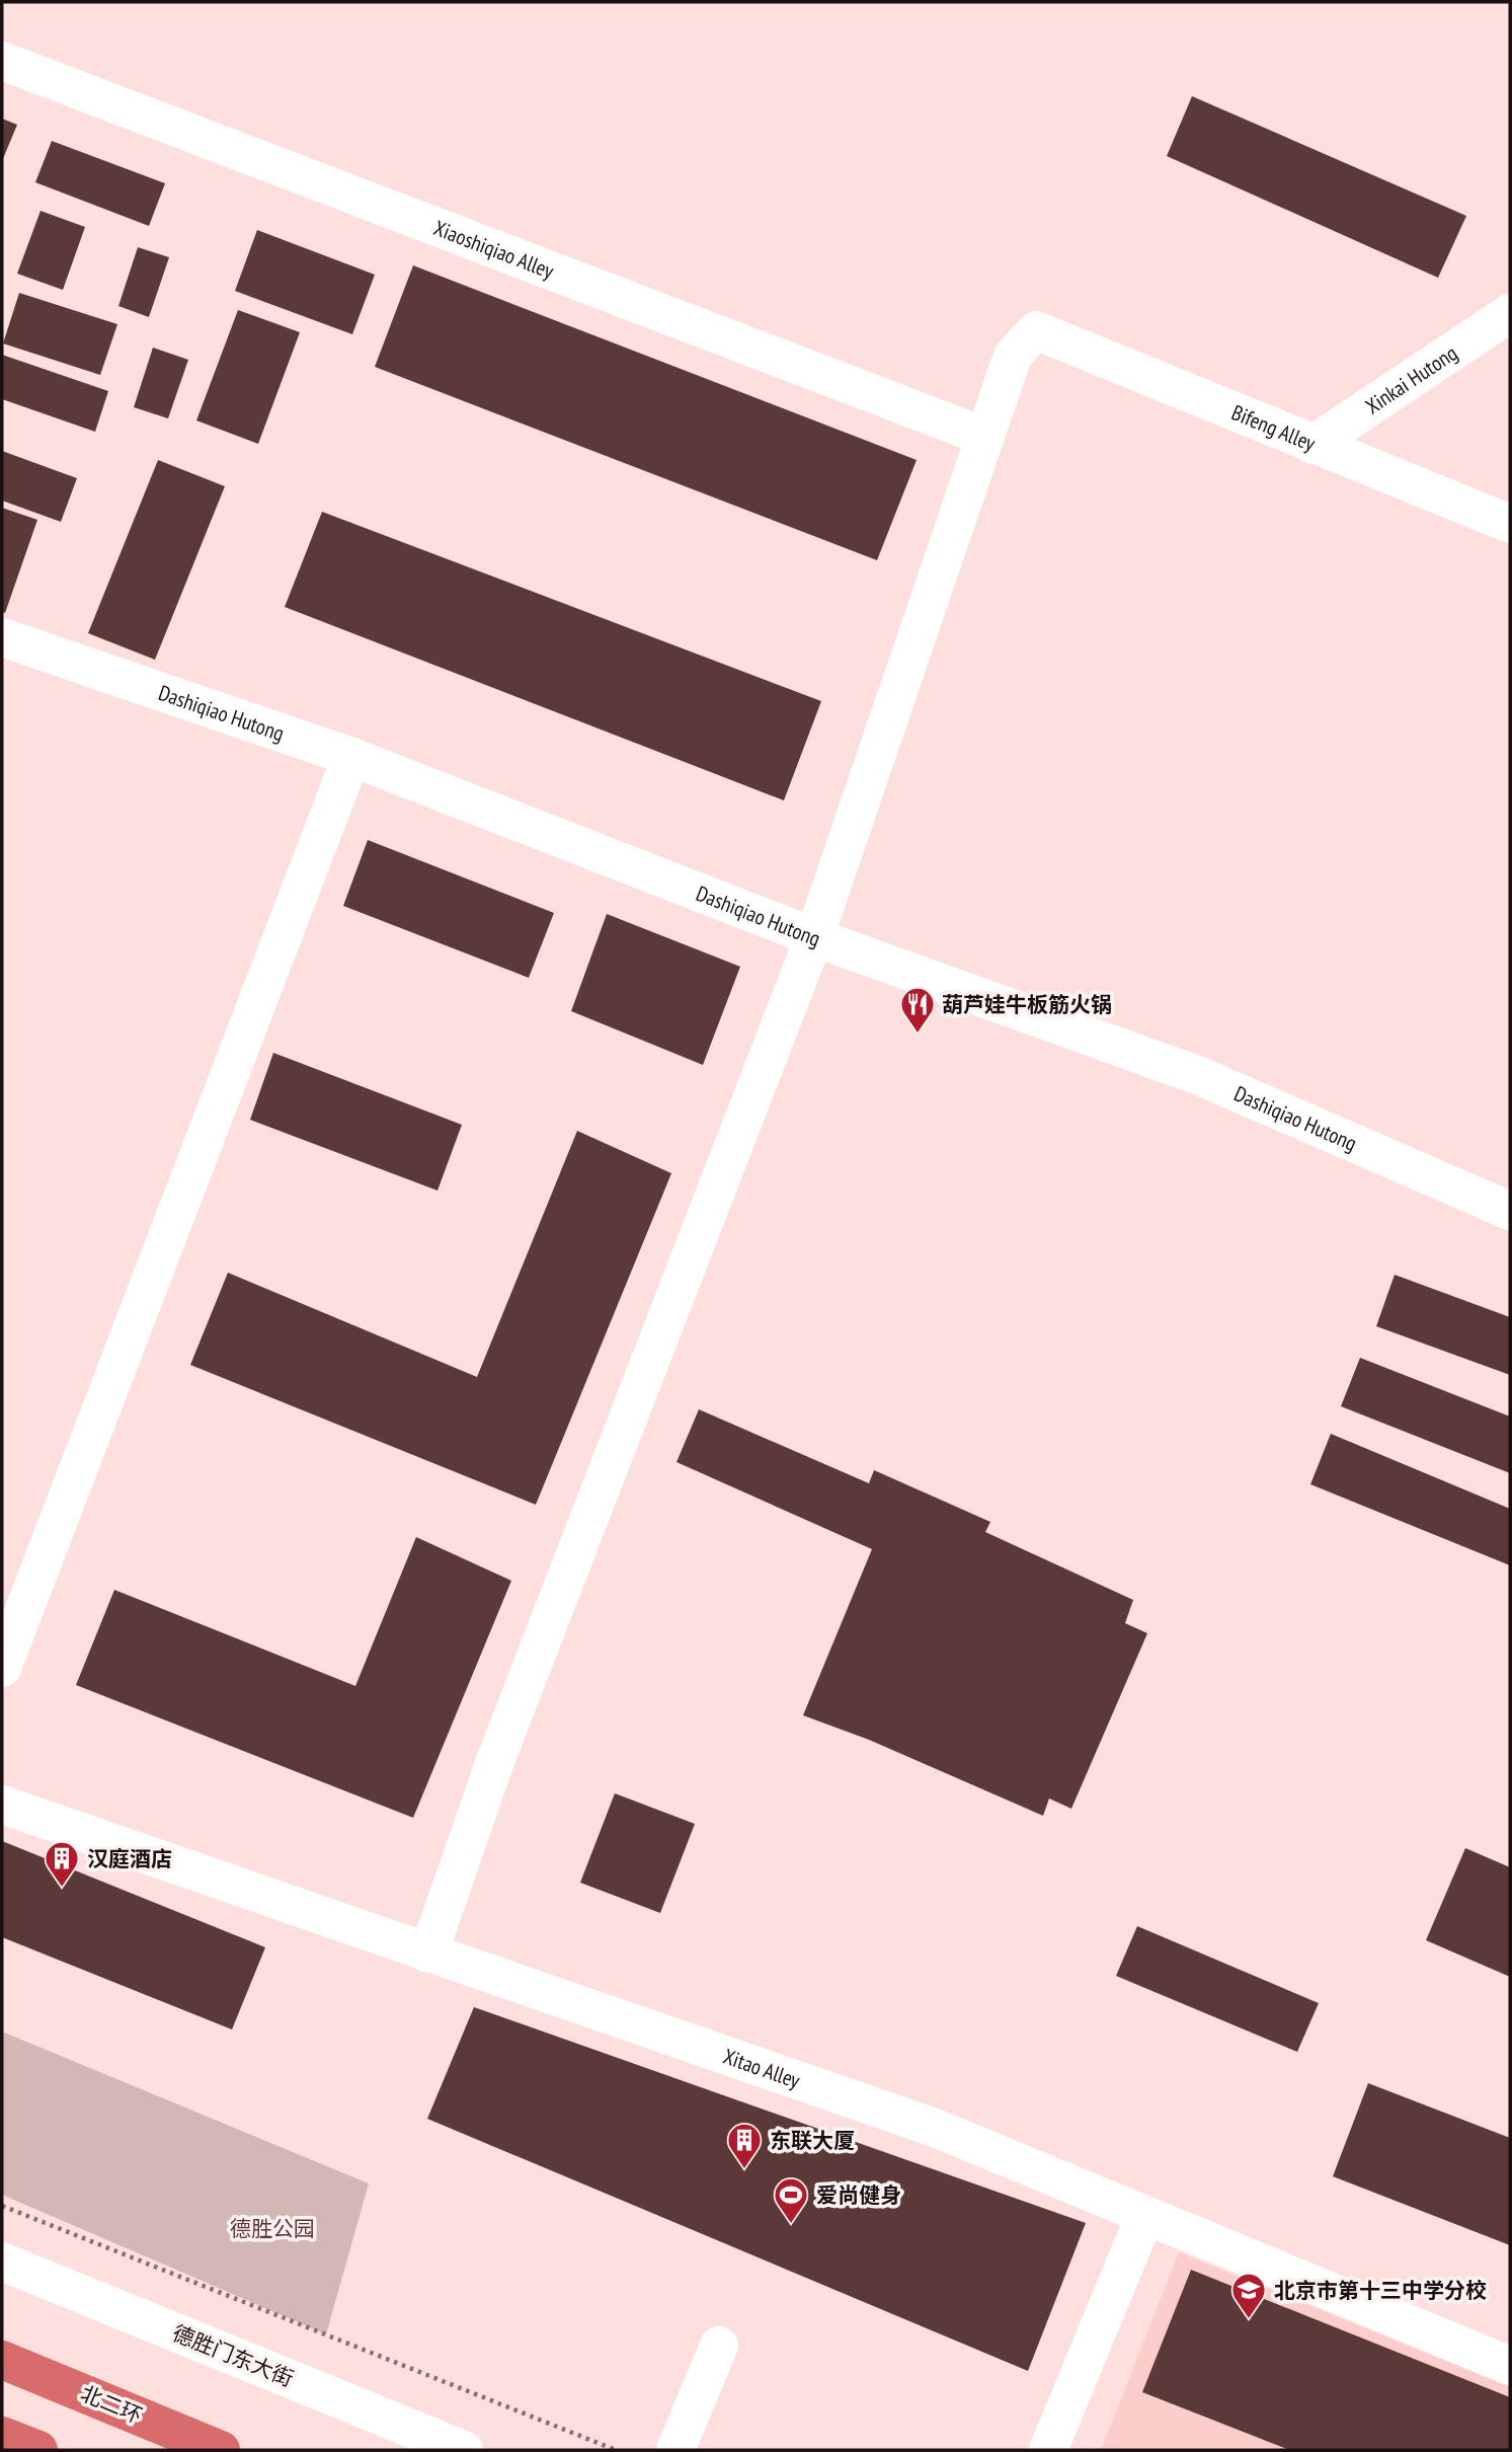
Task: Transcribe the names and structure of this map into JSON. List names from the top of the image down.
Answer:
{
  "streets": {
    "highway": ["北二环"],
    "street": [
      "Xiaoshiqiao Alley",
      "Xinkai Hutong",
      "Bifeng Alley",
      "Dashiqiao Hutong",
      "Xitao Alley",
      "德胜门东大街"
    ]
  },
  "crossings": [
    ["Xiaoshiqiao Alley", "Bifeng Alley"],
    ["Xinkai Hutong", "Bifeng Alley"]
  ],
  "parks": ["德胜公园"],
  "places": {
    "restaurant": ["葫芦娃牛板筋火锅"],
    "building": ["汉庭酒店", "东联大厦"],
    "sports": ["爱尚健身"],
    "school or university": ["北京市第十三中学分校"]
  }
}
